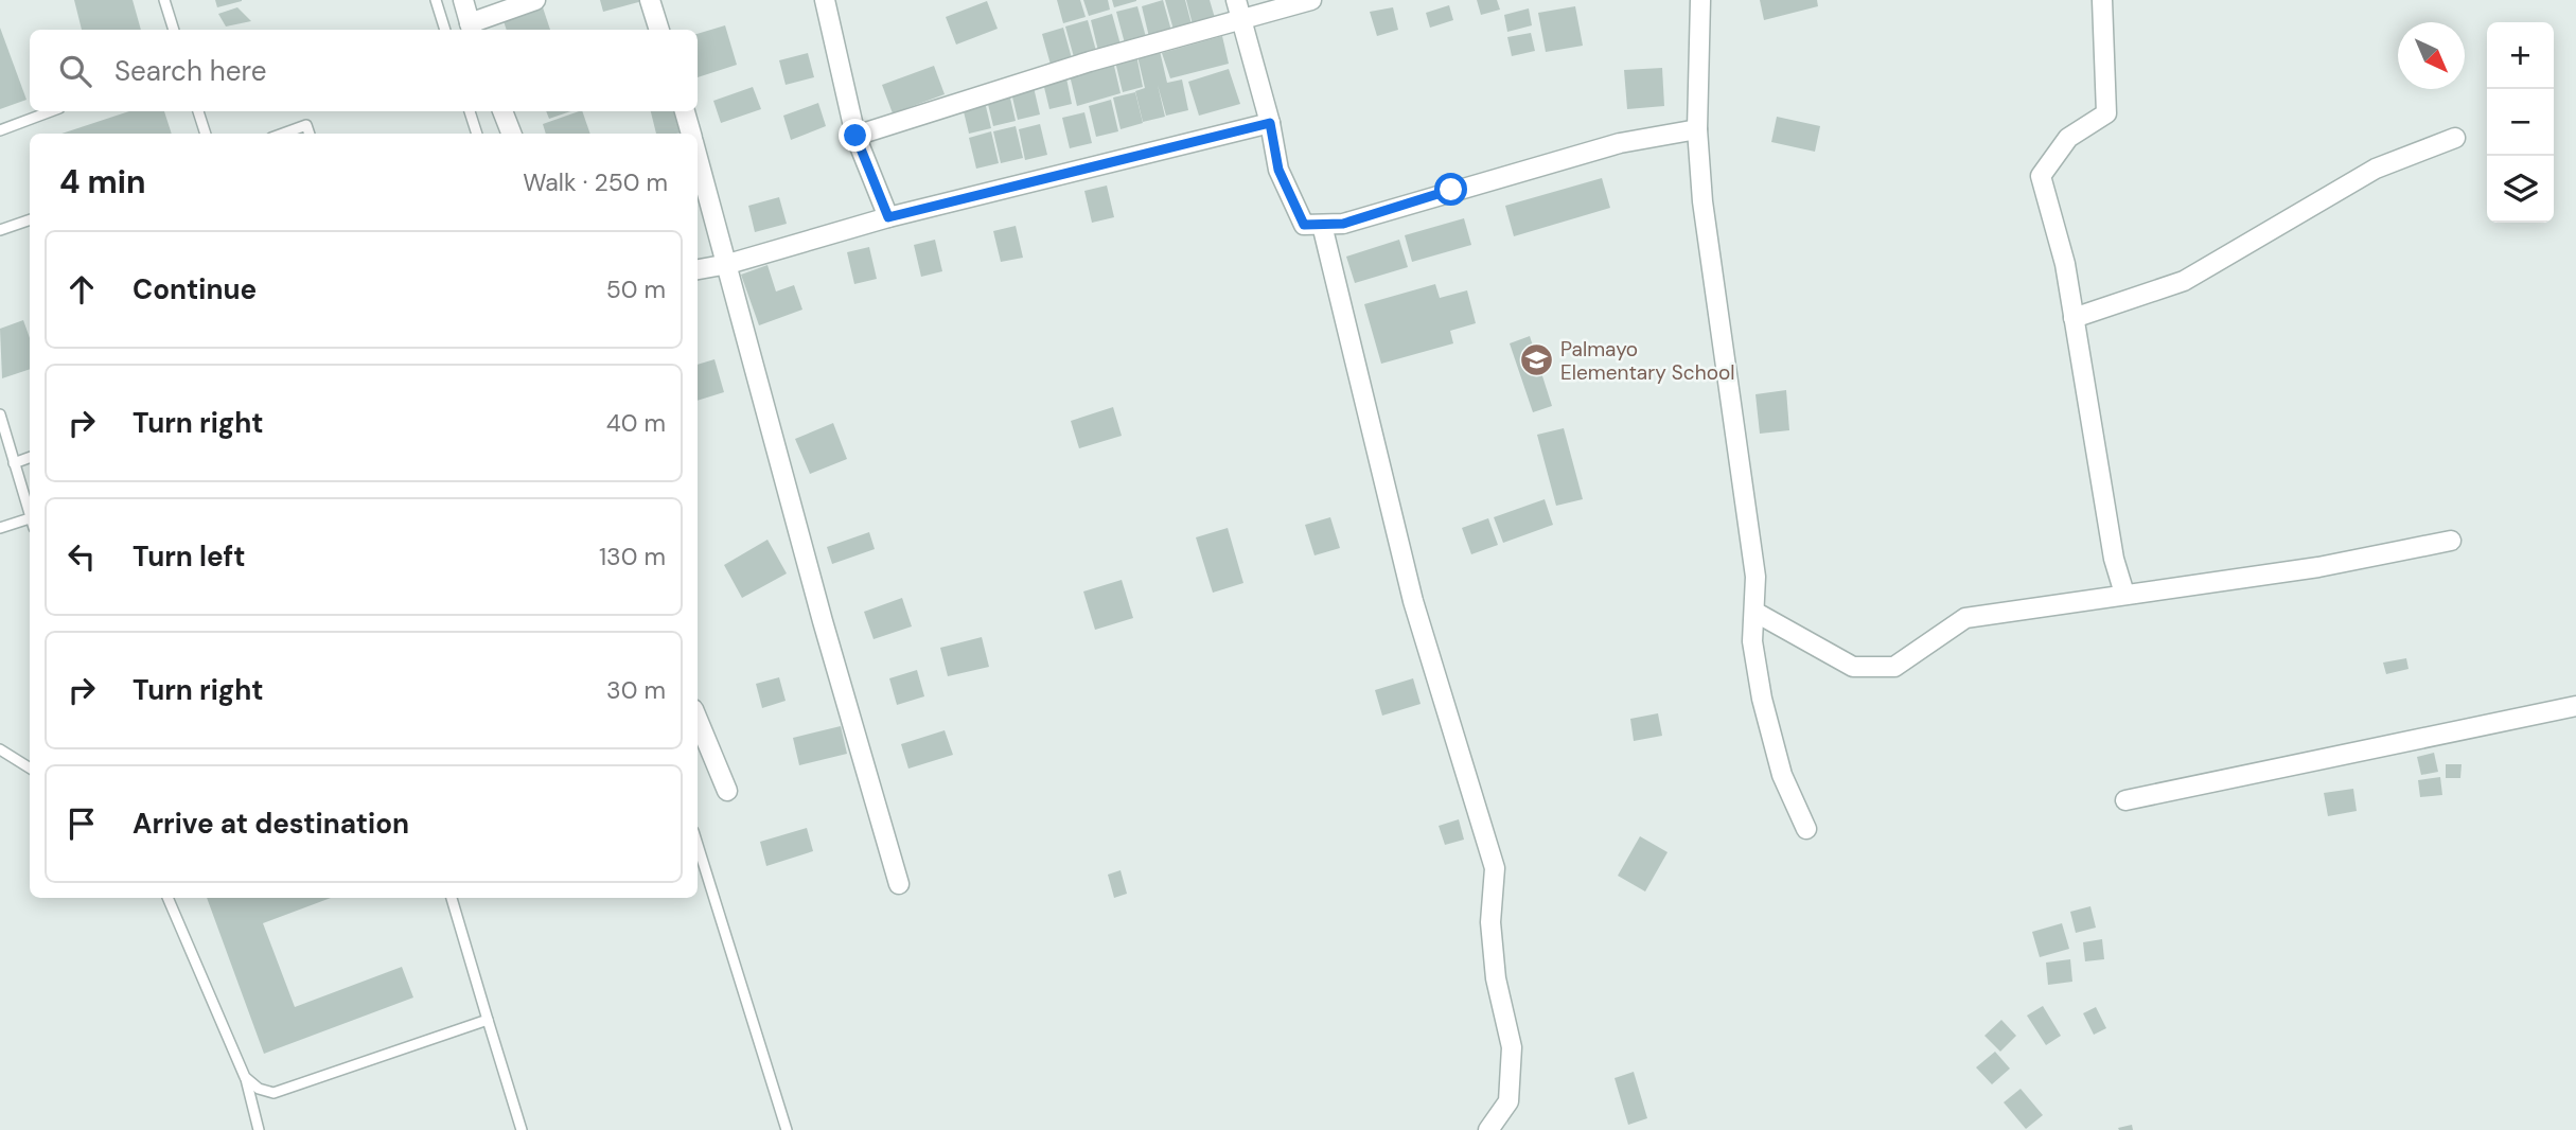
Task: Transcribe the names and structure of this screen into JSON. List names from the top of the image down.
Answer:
{
  "places": {
    "school or university": ["Palmayo Elementary School"]
  },
  "north": "bottom right",
  "page": {
    "map_buttons": ["+", "−"],
    "search": "Search here",
    "heading": ["4 min", "Walk · 250 m"],
    "list": [
      ["Continue", "50 m"],
      ["Turn right", "40 m"],
      ["Turn left", "130 m"],
      ["Turn right", "30 m"],
      "Arrive at destination"
    ]
  }
}
